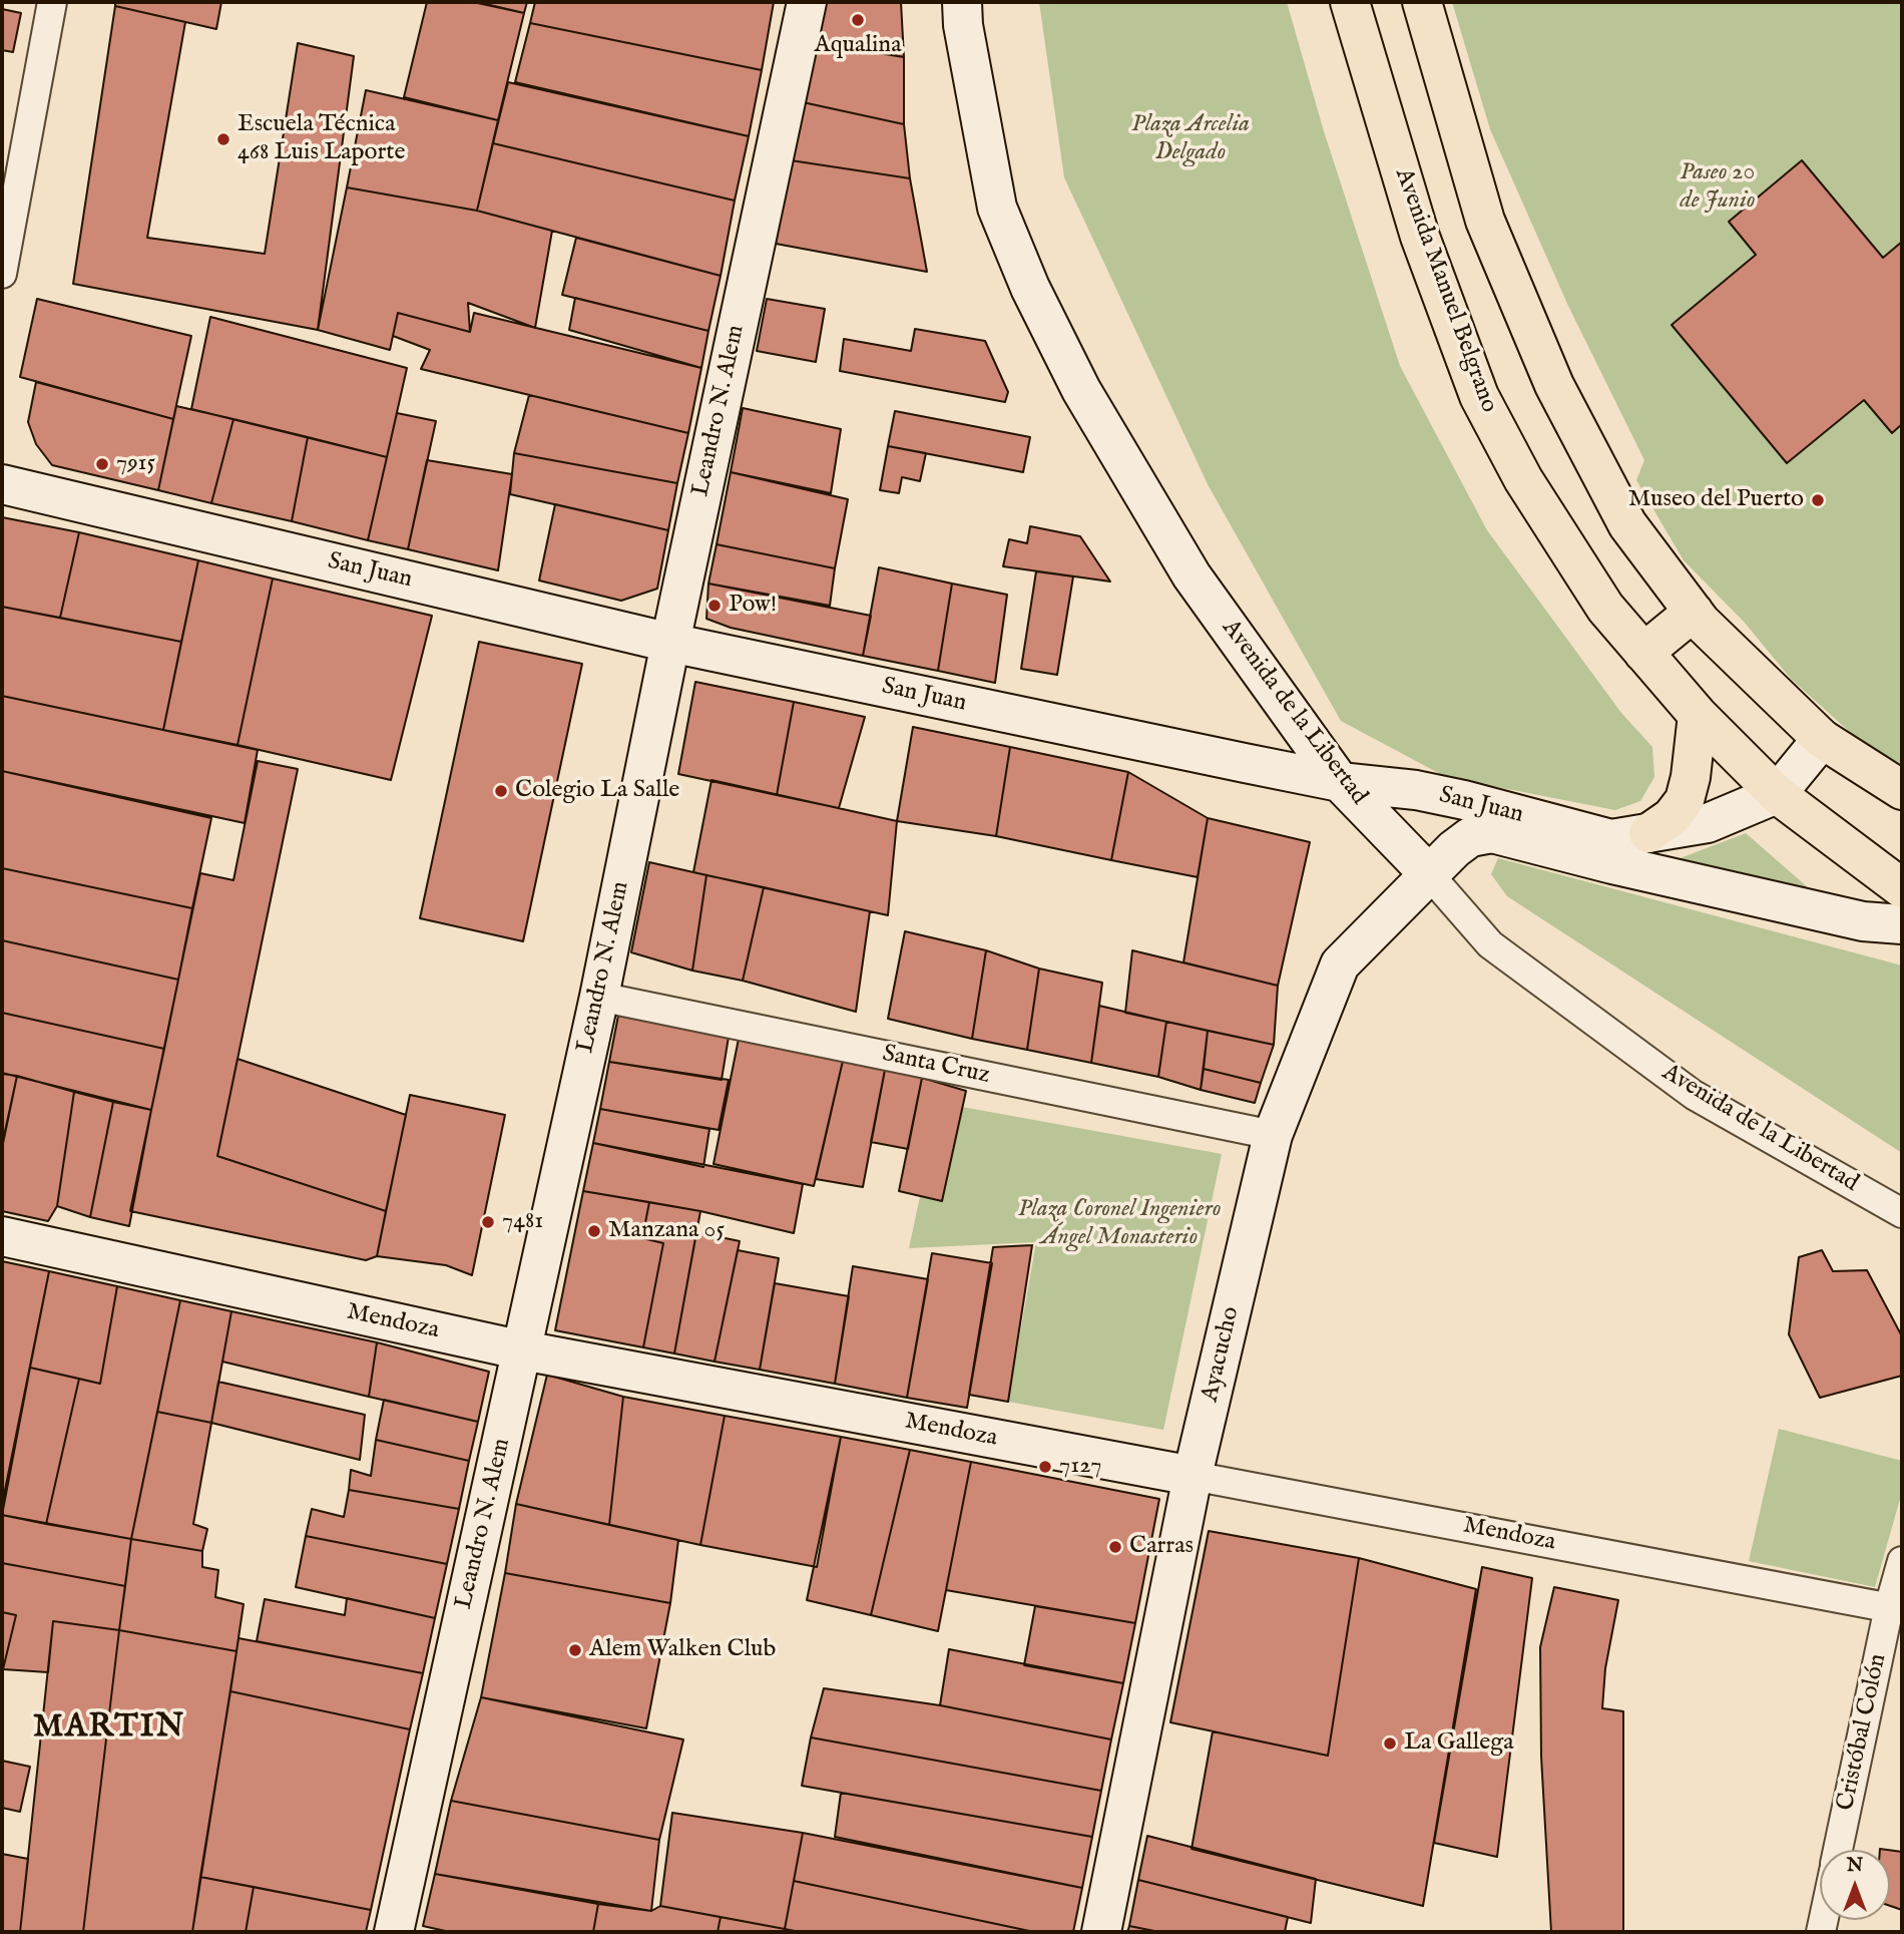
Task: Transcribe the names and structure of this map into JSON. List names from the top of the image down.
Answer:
{
  "streets": {
    "main road": [
      "Avenida Manuel Belgrano",
      "Leandro N. Alem",
      "San Juan",
      "Avenida de la Libertad",
      "Mendoza",
      "Ayacucho"
    ],
    "street": ["Santa Cruz", "Cristóbal Colón"]
  },
  "crossings": [
    ["Avenida Manuel Belgrano", "San Juan"],
    ["Leandro N. Alem", "San Juan"],
    ["Leandro N. Alem", "Santa Cruz"],
    ["Leandro N. Alem", "Mendoza"],
    ["San Juan", "Avenida de la Libertad"],
    ["San Juan", "Ayacucho"],
    ["Avenida de la Libertad", "Ayacucho"],
    ["Santa Cruz", "Ayacucho"],
    ["Mendoza", "Ayacucho"],
    ["Mendoza", "Cristóbal Colón"]
  ],
  "districts": ["MARTIN"],
  "parks": ["Plaza Arcelia Delgado", "Paseo 20 de Junio", "Plaza Coronel Ingeniero Ángel Monasterio"],
  "places": [
    "Aqualina",
    "Escuela Técnica 468 Luis Laporte",
    "7915",
    "Museo del Puerto",
    "Pow!",
    "Colegio La Salle",
    "7481",
    "Manzana 05",
    "7127",
    "Carras",
    "Alem Walken Club",
    "La Gallega"
  ],
  "north": "top"
}
